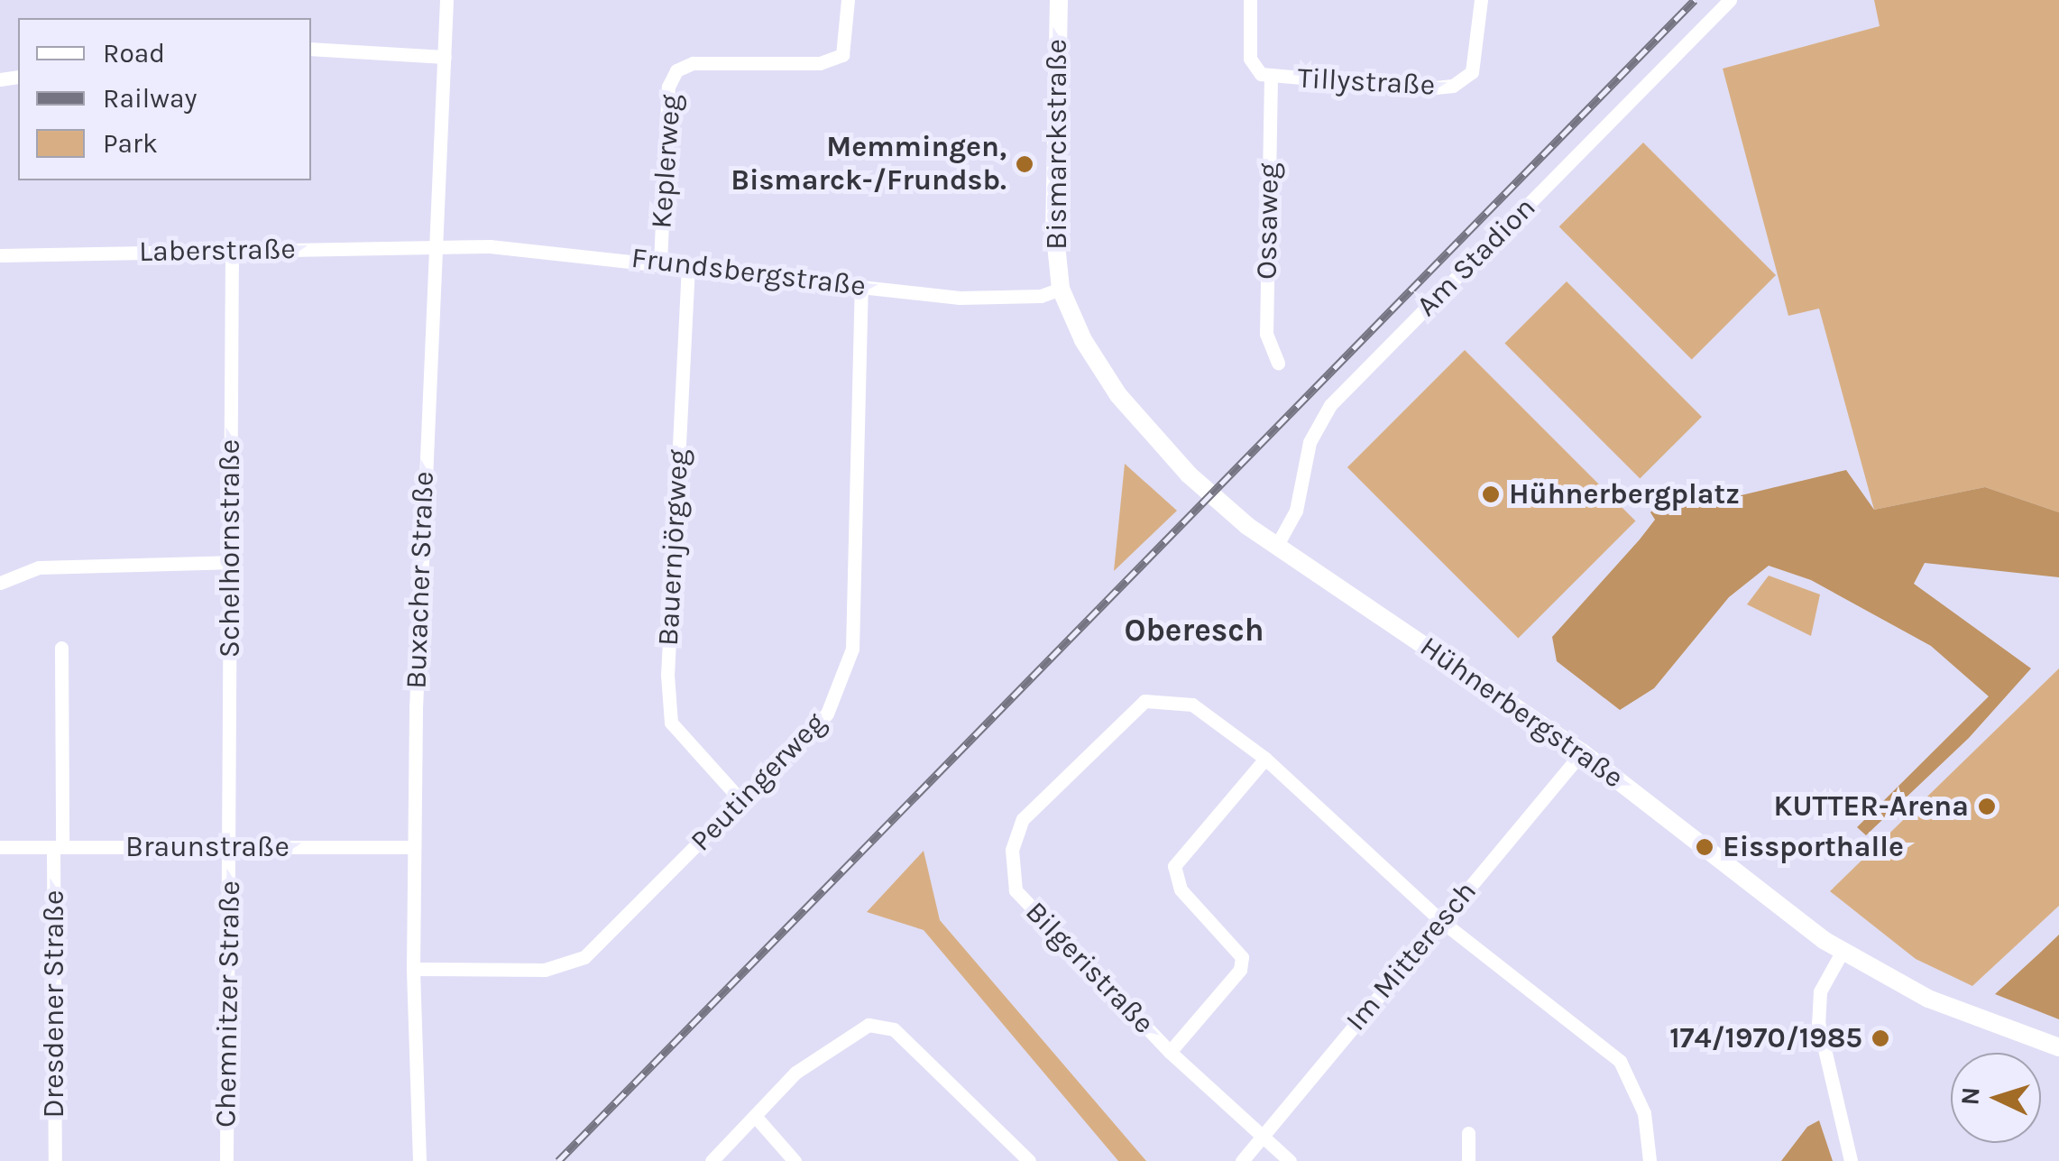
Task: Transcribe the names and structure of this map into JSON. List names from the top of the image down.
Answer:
{
  "streets": {
    "street": [
      "Tillystraße",
      "Bismarckstraße",
      "Keplerweg",
      "Ossaweg",
      "Laberstraße",
      "Am Stadion",
      "Frundsbergstraße",
      "Bauernjörgweg",
      "Schelhornstraße",
      "Buxacher Straße",
      "Hühnerbergstraße",
      "Peutingerweg",
      "Braunstraße",
      "Im Mitteresch",
      "Bilgeristraße",
      "Dresdener Straße",
      "Chemnitzer Straße"
    ]
  },
  "crossings": [
    ["Tillystraße", "Ossaweg"],
    ["Bismarckstraße", "Frundsbergstraße"],
    ["Bismarckstraße", "Hühnerbergstraße"],
    ["Keplerweg", "Frundsbergstraße"],
    ["Laberstraße", "Frundsbergstraße"],
    ["Laberstraße", "Schelhornstraße"],
    ["Laberstraße", "Buxacher Straße"],
    ["Am Stadion", "Hühnerbergstraße"],
    ["Frundsbergstraße", "Bauernjörgweg"],
    ["Frundsbergstraße", "Buxacher Straße"],
    ["Frundsbergstraße", "Hühnerbergstraße"],
    ["Frundsbergstraße", "Peutingerweg"],
    ["Bauernjörgweg", "Peutingerweg"],
    ["Schelhornstraße", "Braunstraße"],
    ["Schelhornstraße", "Chemnitzer Straße"],
    ["Buxacher Straße", "Peutingerweg"],
    ["Buxacher Straße", "Braunstraße"],
    ["Hühnerbergstraße", "Im Mitteresch"],
    ["Braunstraße", "Dresdener Straße"],
    ["Braunstraße", "Chemnitzer Straße"],
    ["Im Mitteresch", "Bilgeristraße"]
  ],
  "districts": ["Oberesch"],
  "places": [
    "Memmingen, Bismarck-/Frundsb.",
    "Hühnerbergplatz",
    "KUTTER-Arena",
    "Eissporthalle",
    "174/1970/1985"
  ],
  "legend": ["Road", "Railway", "Park"],
  "north": "left"
}
